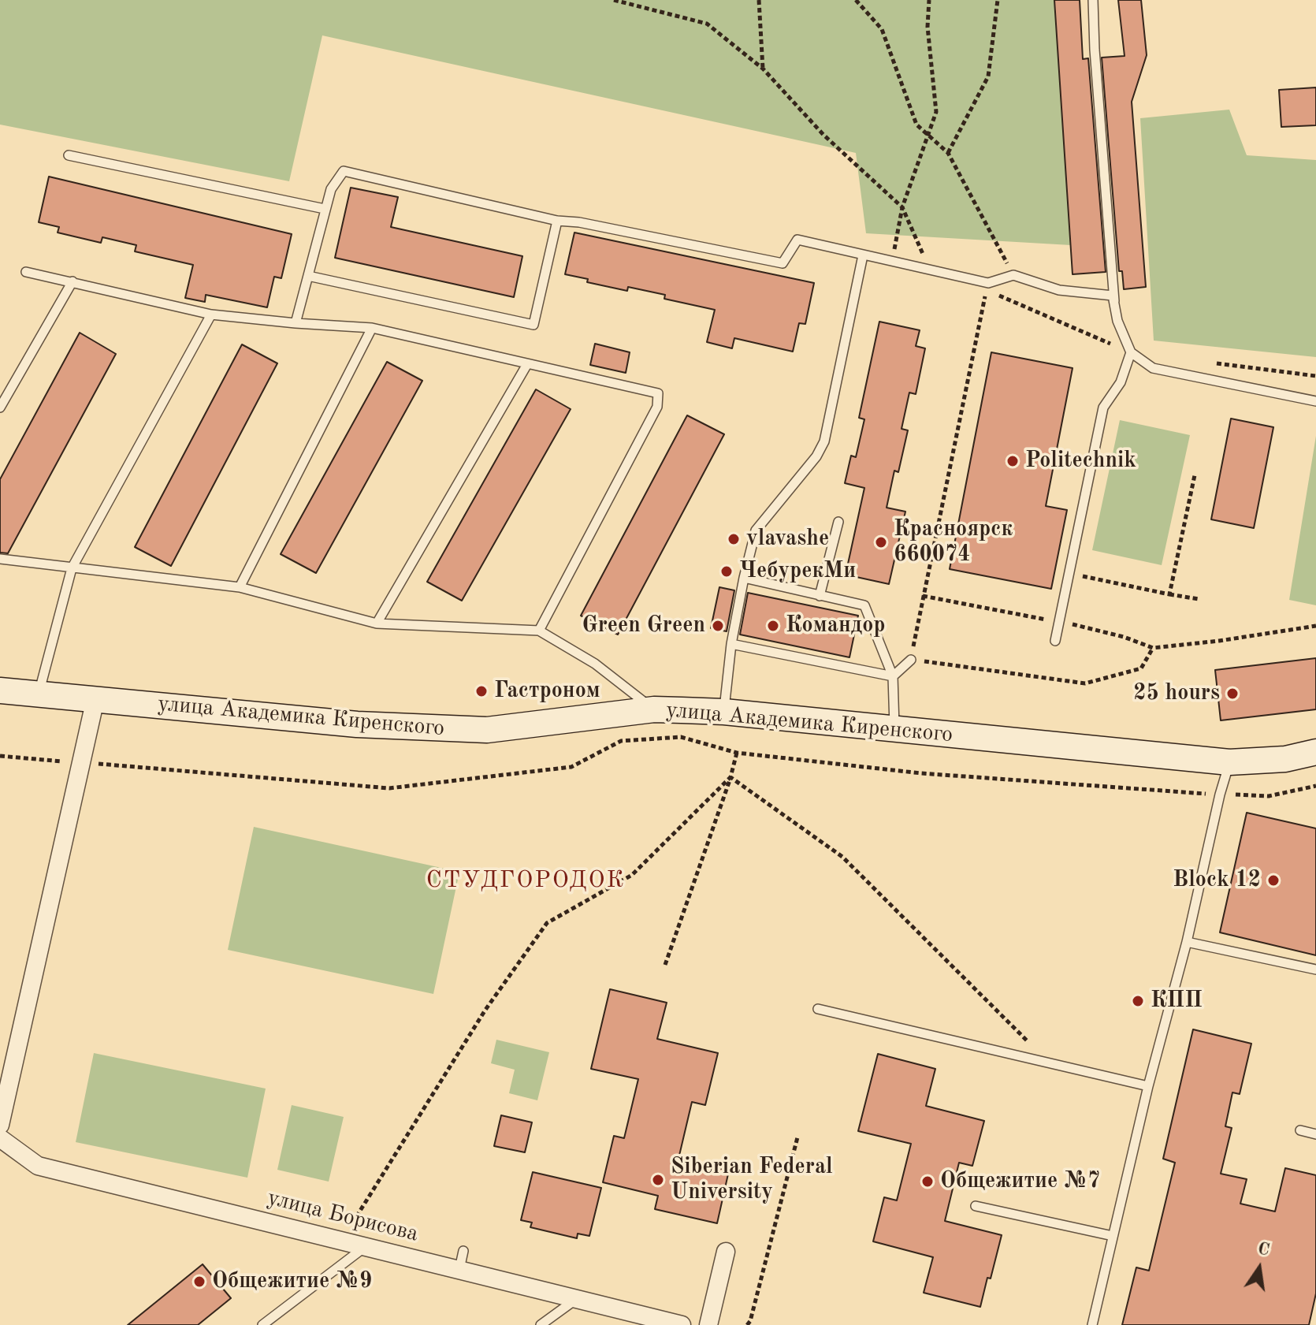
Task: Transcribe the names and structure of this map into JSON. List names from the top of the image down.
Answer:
{
  "streets": {
    "main road": ["улица Академика Киренского"],
    "street": ["улица Борисова"]
  },
  "districts": ["СТУДГОРОДОК"],
  "places": [
    "Politechnik",
    "vlavashe",
    "Красноярск 660074",
    "ЧебурекМи",
    "Green Green",
    "Командор",
    "Гастроном",
    "25 hours",
    "Block 12",
    "КПП",
    "Siberian Federal University",
    "Общежитие №7",
    "Общежитие №9"
  ],
  "north": "top"
}
